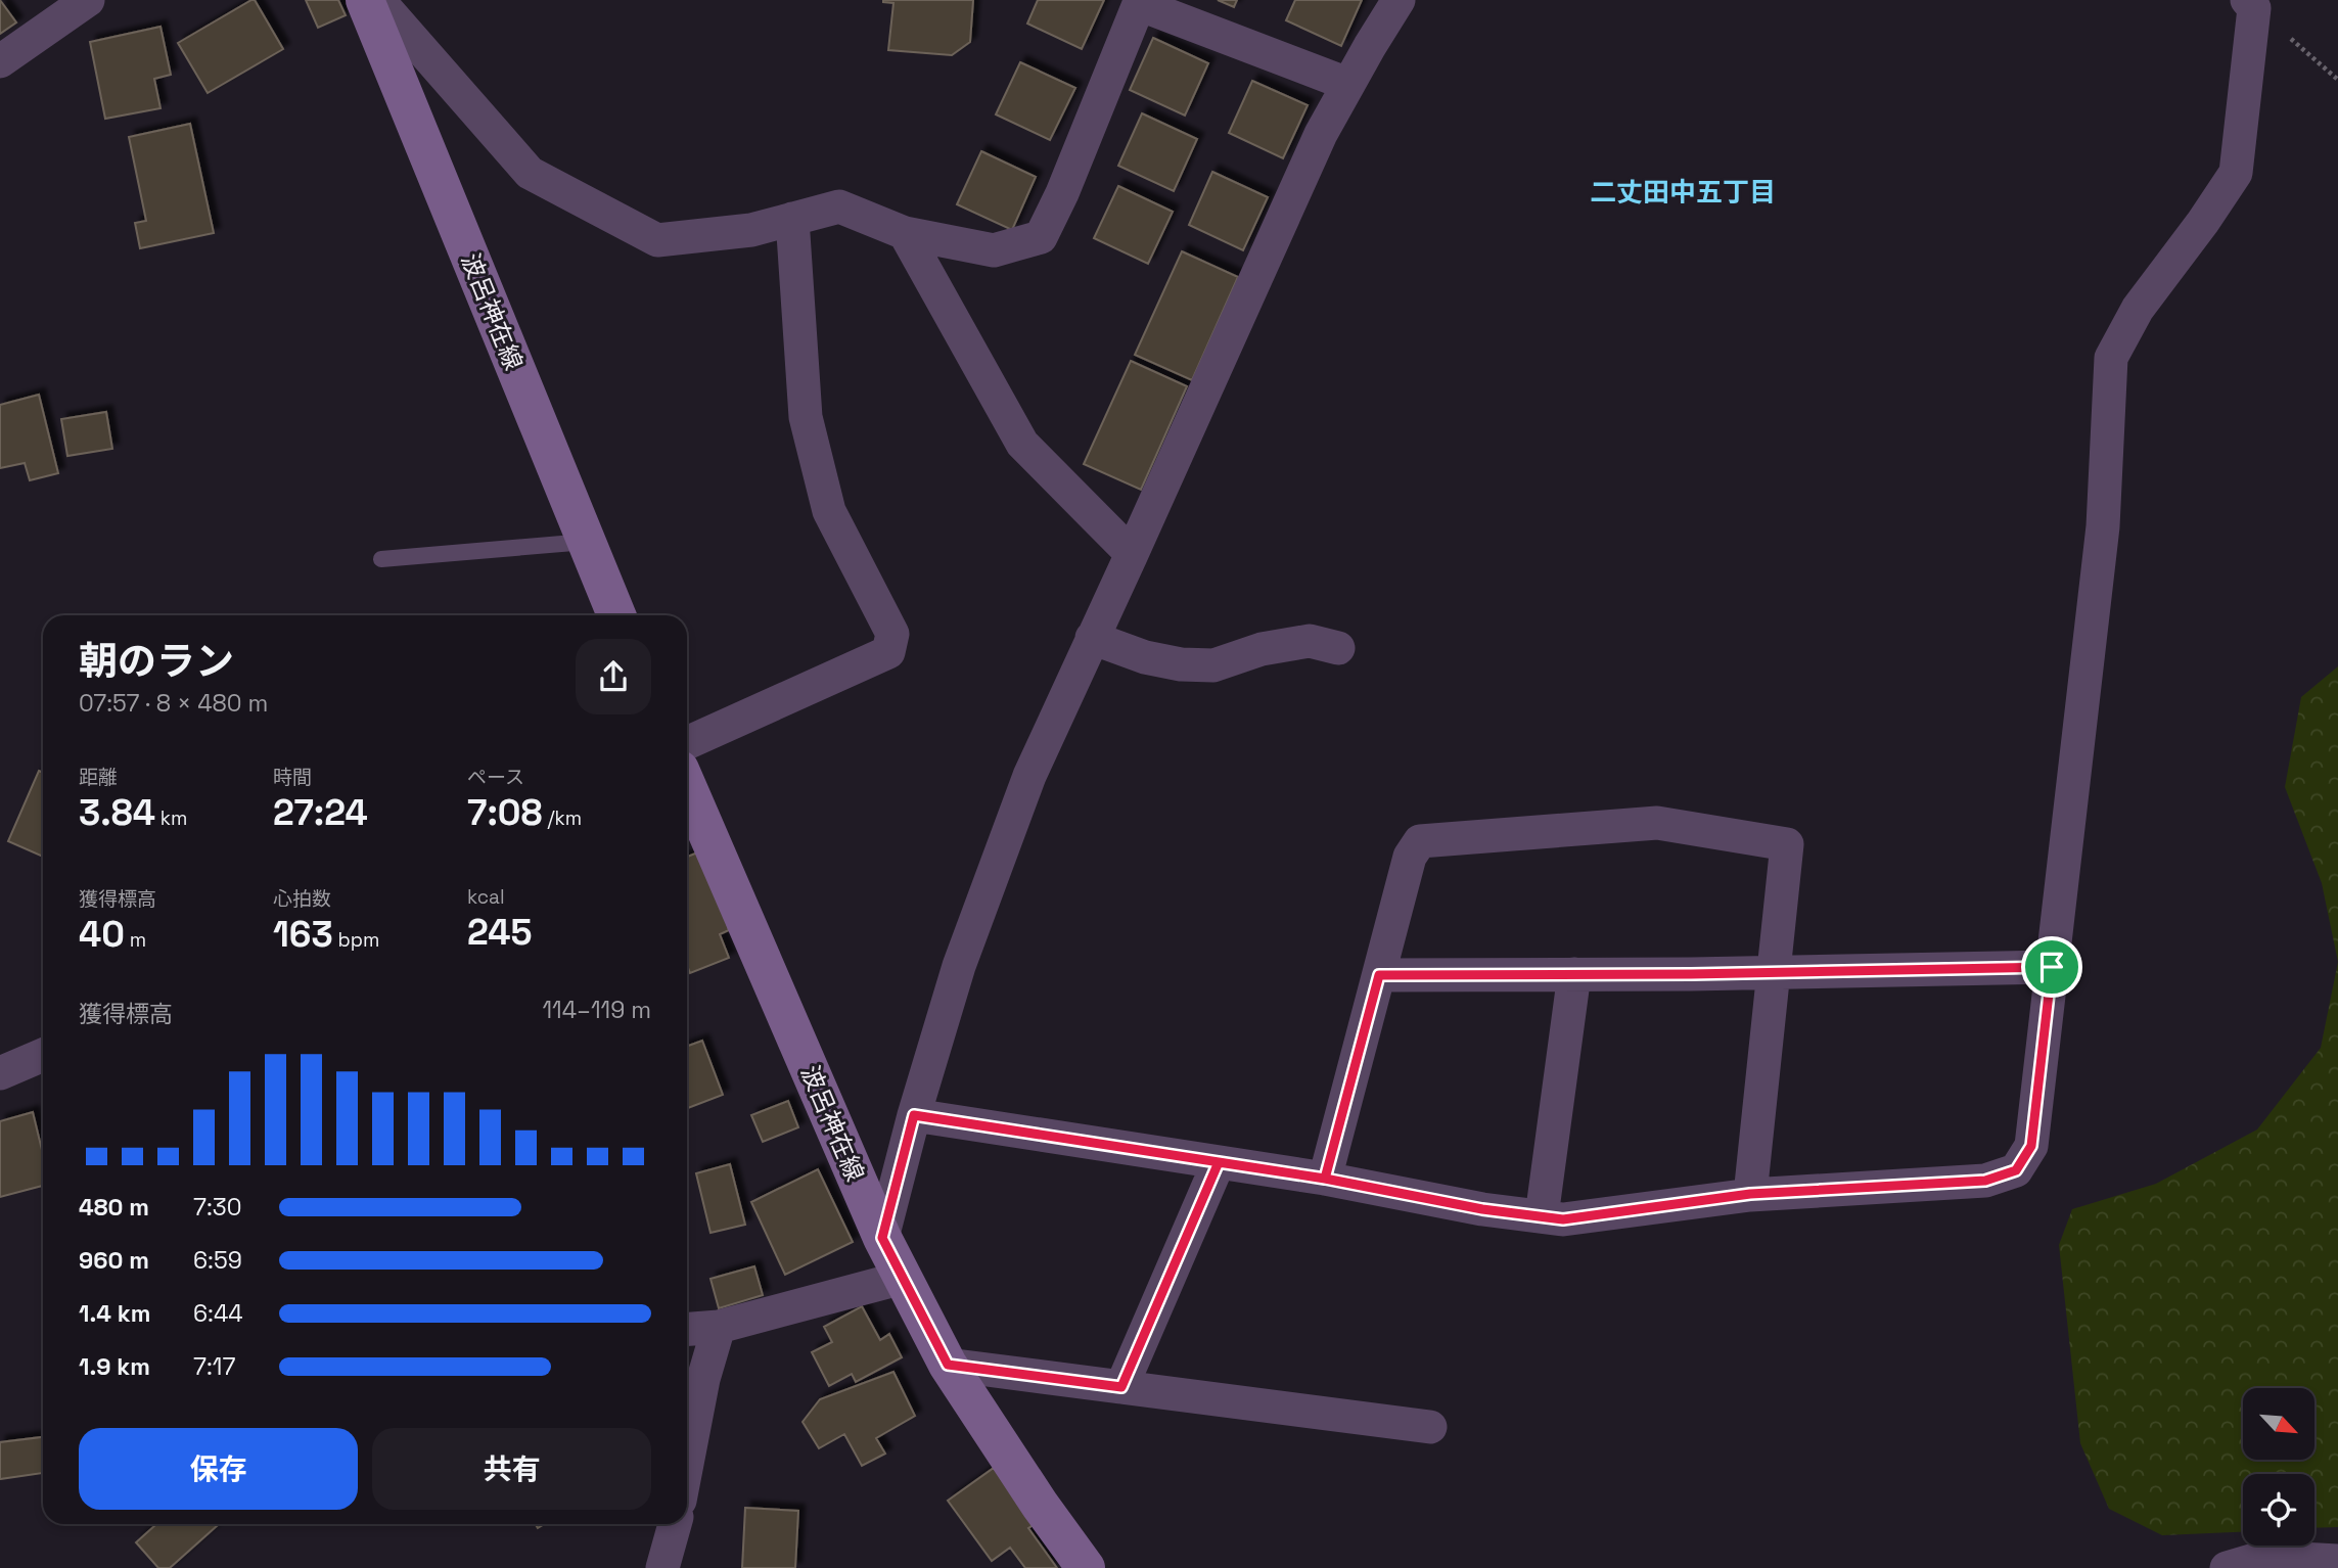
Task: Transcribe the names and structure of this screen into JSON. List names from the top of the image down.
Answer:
{
  "streets": {
    "main road": ["波呂神在線"]
  },
  "districts": ["二丈田中五丁目"],
  "north": "bottom right",
  "page": {
    "heading": ["朝のラン", "07:57 · 8 × 480 m"],
    "stats": [
      ["距離", "3.84 km"],
      ["時間", "27:24"],
      ["ペース", "7:08 /km"],
      ["獲得標高", "40 m"],
      ["心拍数", "163 bpm"],
      ["kcal", "245"]
    ],
    "chart": ["獲得標高", "114–119 m"],
    "list": [
      {
        "name": "480 m",
        "note": "7:30"
      },
      {
        "name": "960 m",
        "note": "6:59"
      },
      {
        "name": "1.4 km",
        "note": "6:44"
      },
      {
        "name": "1.9 km",
        "note": "7:17"
      }
    ],
    "buttons": ["保存", "共有"]
  }
}
